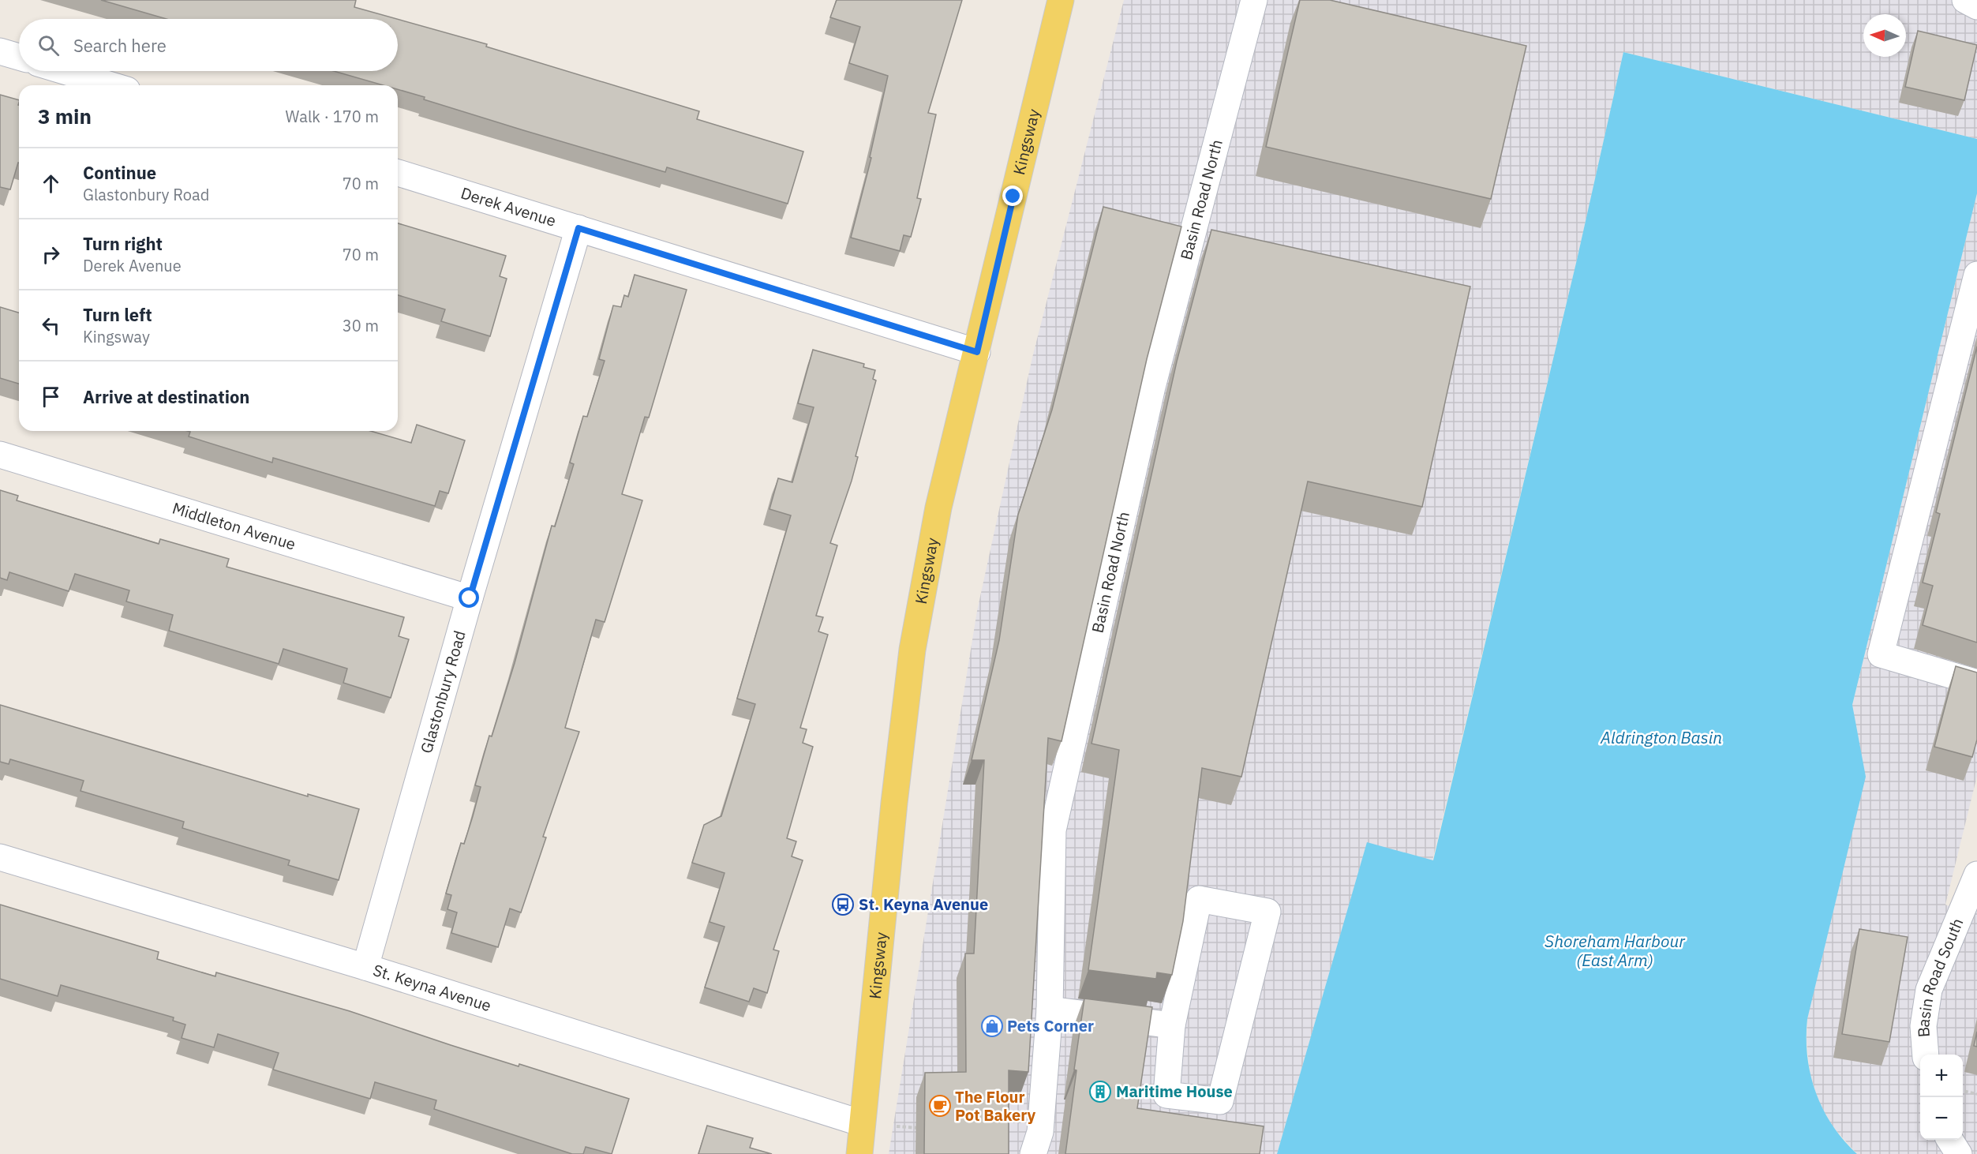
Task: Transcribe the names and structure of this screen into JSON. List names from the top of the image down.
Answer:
{
  "streets": {
    "main road": ["Kingsway"],
    "street": [
      "Basin Road North",
      "Derek Avenue",
      "Middleton Avenue",
      "Glastonbury Road",
      "Basin Road South",
      "St. Keyna Avenue"
    ]
  },
  "crossings": [
    ["Kingsway", "Derek Avenue"],
    ["Kingsway", "St. Keyna Avenue"],
    ["Derek Avenue", "Glastonbury Road"],
    ["Middleton Avenue", "Glastonbury Road"],
    ["Glastonbury Road", "St. Keyna Avenue"]
  ],
  "water": ["Aldrington Basin", "Shoreham Harbour (East Arm)"],
  "places": {
    "bus stop": ["St. Keyna Avenue"],
    "shop": ["Pets Corner"],
    "building": ["Maritime House"],
    "cafe": ["The Flour Pot Bakery"]
  },
  "north": "left",
  "page": {
    "search": "Search here",
    "heading": ["3 min", "Walk · 170 m"],
    "list": [
      ["Continue", "Glastonbury Road", "70 m"],
      ["Turn right", "Derek Avenue", "70 m"],
      ["Turn left", "Kingsway", "30 m"],
      "Arrive at destination"
    ],
    "map_buttons": ["+", "−"]
  }
}
